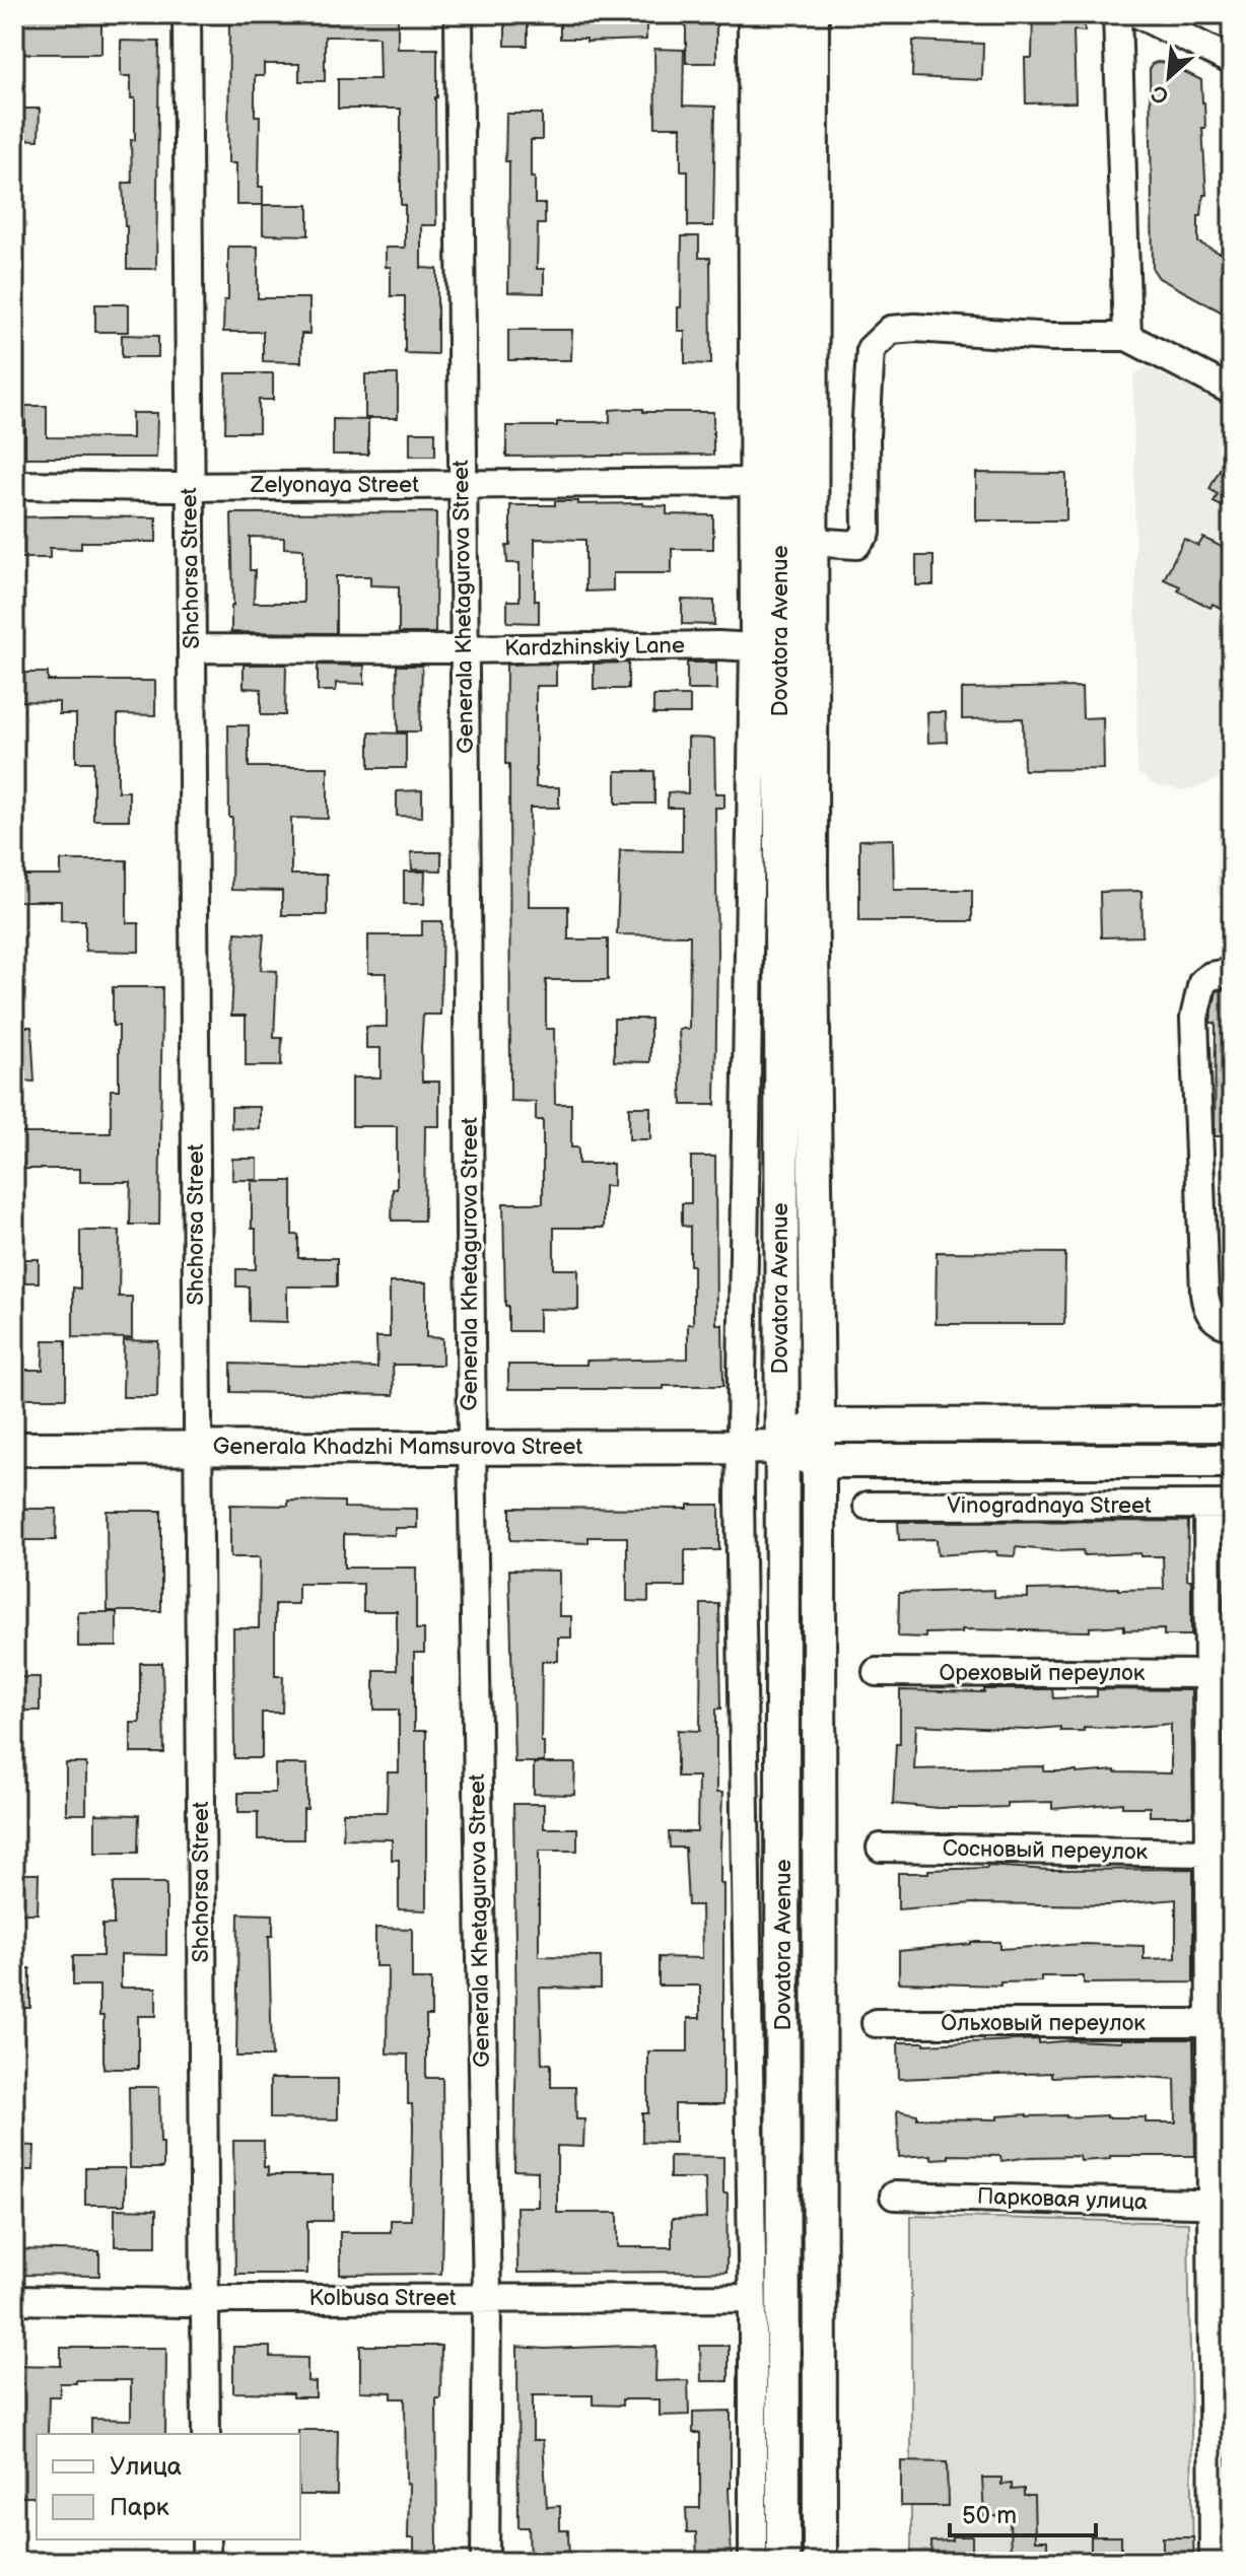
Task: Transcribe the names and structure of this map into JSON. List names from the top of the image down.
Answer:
{
  "streets": {
    "main road": ["Dovatora Avenue", "Generala Khadzhi Mamsurova Street"],
    "street": [
      "Zelyonaya Street",
      "Shchorsa Street",
      "Generala Khetagurova Street",
      "Kardzhinskiy Lane",
      "Vinogradnaya Street",
      "Ореховый переулок",
      "Сосновый переулок",
      "Ольховый переулок",
      "Парковая улица",
      "Kolbusa Street"
    ]
  },
  "crossings": [
    ["Zelyonaya Street", "Shchorsa Street"],
    ["Zelyonaya Street", "Generala Khetagurova Street"],
    ["Zelyonaya Street", "Dovatora Avenue"],
    ["Shchorsa Street", "Kardzhinskiy Lane"],
    ["Shchorsa Street", "Generala Khadzhi Mamsurova Street"],
    ["Shchorsa Street", "Kolbusa Street"],
    ["Generala Khetagurova Street", "Kardzhinskiy Lane"],
    ["Generala Khetagurova Street", "Generala Khadzhi Mamsurova Street"],
    ["Generala Khetagurova Street", "Kolbusa Street"],
    ["Dovatora Avenue", "Kardzhinskiy Lane"],
    ["Dovatora Avenue", "Generala Khadzhi Mamsurova Street"],
    ["Dovatora Avenue", "Kolbusa Street"]
  ],
  "legend": ["Улица", "Парк"],
  "scale_bar": "50 m",
  "north": "bottom left"
}
